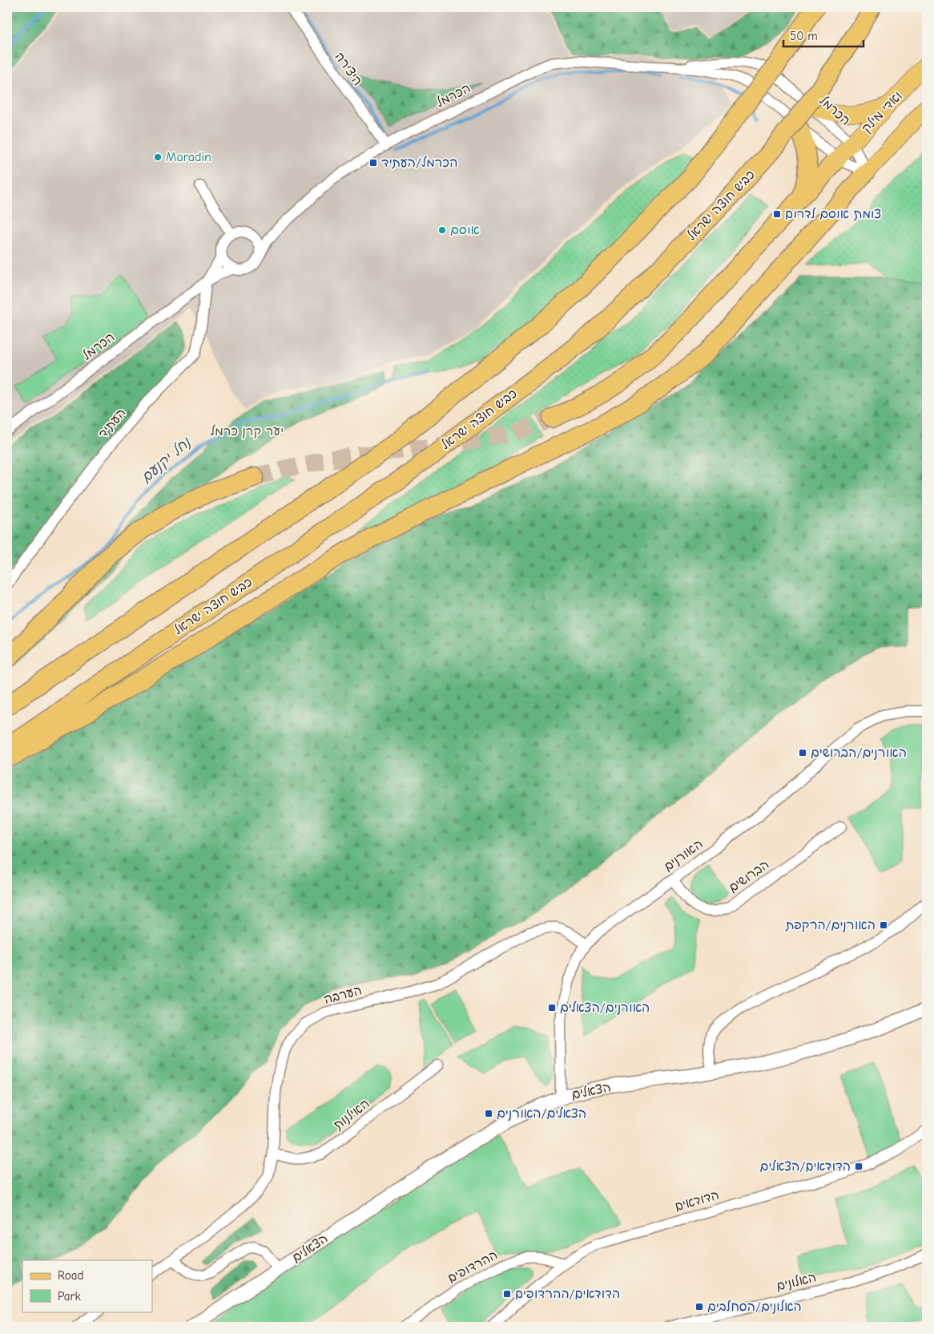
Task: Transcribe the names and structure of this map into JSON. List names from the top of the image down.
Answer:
{
  "streets": {
    "highway": ["כביש חוצה ישראל"],
    "main road": ["ואדי מילק"],
    "street": [
      "היצירה",
      "הכרמל",
      "העתיד",
      "האורנים",
      "הברושים",
      "הערבה",
      "הצאלים",
      "האילנות",
      "הדודאים",
      "ההרדופים",
      "האלונים"
    ]
  },
  "crossings": [
    ["היצירה", "הכרמל"],
    ["הכרמל", "ואדי מילק"],
    ["הכרמל", "כביש חוצה ישראל"],
    ["הכרמל", "העתיד"],
    ["האורנים", "הברושים"],
    ["האורנים", "הערבה"],
    ["האורנים", "הצאלים"],
    ["הערבה", "האילנות"],
    ["הדודאים", "ההרדופים"]
  ],
  "water": ["נחל יקנעם"],
  "parks": ["יער קרן כרמל"],
  "places": {
    "other": ["Maradin", "אוסם"],
    "transit": [
      "הכרמל/העתיד",
      "צומת אוסם לדרום",
      "האורנים/הברושים",
      "האורנים/הרקפת",
      "האורנים/הצאלים",
      "הצאלים/האורנים",
      "הדודאים/הצאלים",
      "הדודאים/ההרדופים",
      "האלונים/הסחלבים"
    ]
  },
  "legend": ["Road", "Park"],
  "scale_bar": "50 m"
}
